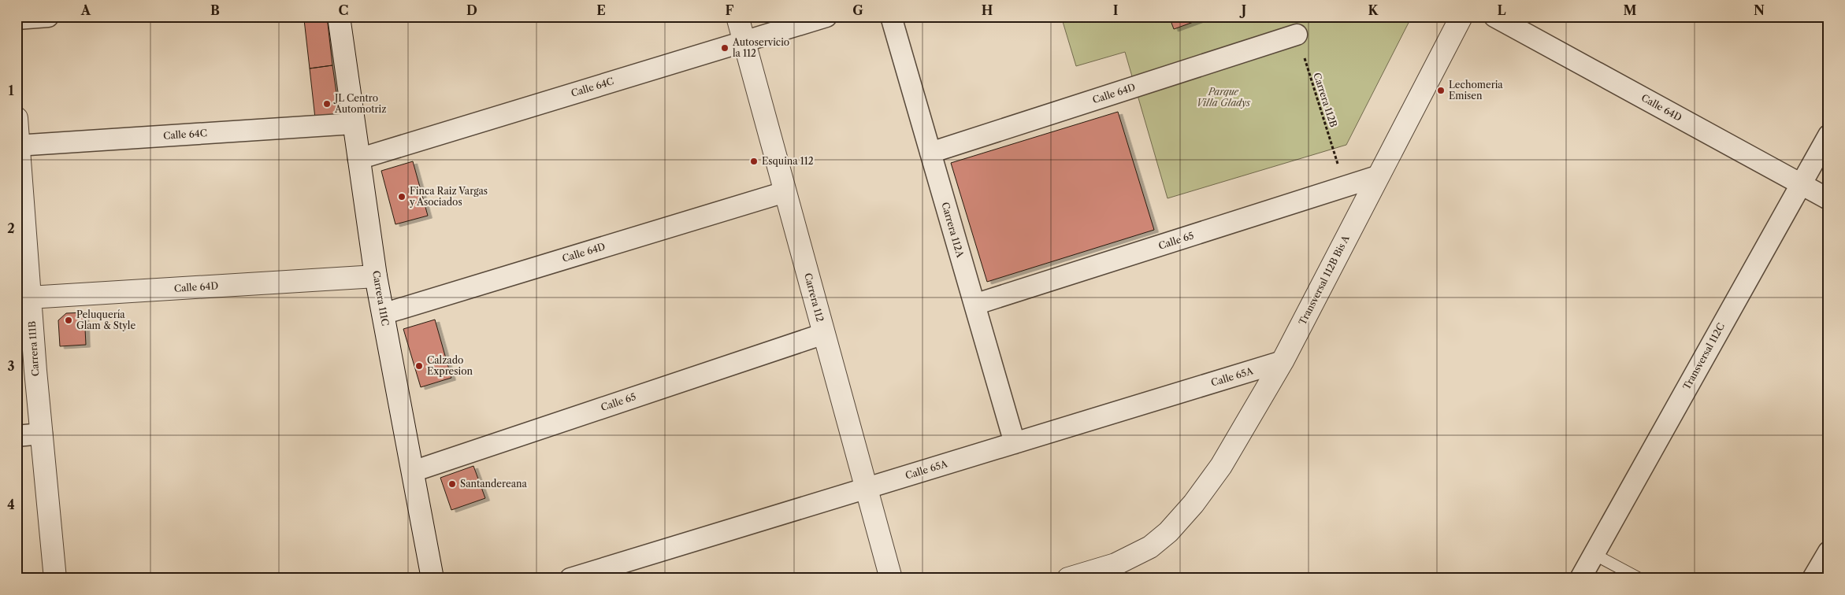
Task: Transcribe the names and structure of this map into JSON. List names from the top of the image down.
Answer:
{
  "streets": {
    "street": [
      "Calle 64C",
      "Calle 64D",
      "Carrera 112A",
      "Calle 65",
      "Transversal 112B Bis A",
      "Carrera 112",
      "Carrera 111C",
      "Carrera 111B",
      "Transversal 112C",
      "Calle 65A"
    ],
    "path": ["Carrera 112B"]
  },
  "crossings": [
    ["Calle 64C", "Carrera 112"],
    ["Calle 64C", "Carrera 111C"],
    ["Calle 64C", "Carrera 111B"],
    ["Calle 64D", "Carrera 112B"],
    ["Calle 64D", "Carrera 112A"],
    ["Calle 64D", "Carrera 112"],
    ["Calle 64D", "Carrera 111C"],
    ["Calle 64D", "Carrera 111B"],
    ["Calle 64D", "Transversal 112C"],
    ["Carrera 112B", "Calle 65"],
    ["Carrera 112A", "Calle 65"],
    ["Carrera 112A", "Calle 65A"],
    ["Calle 65", "Transversal 112B Bis A"],
    ["Calle 65", "Carrera 112"],
    ["Calle 65", "Carrera 111C"],
    ["Transversal 112B Bis A", "Calle 65A"],
    ["Carrera 112", "Calle 65A"]
  ],
  "parks": ["Parque Villa Gladys"],
  "places": [
    "Autoservicio la 112",
    "Lechomeria Emisen",
    "JL Centro Automotriz",
    "Esquina 112",
    "Finca Raiz Vargas y Asociados",
    "Peluquería Glam & Style",
    "Calzado Expresion",
    "Santandereana"
  ],
  "grid": {
    "columns": [
      "A",
      "B",
      "C",
      "D",
      "E",
      "F",
      "G",
      "H",
      "I",
      "J",
      "K",
      "L",
      "M",
      "N"
    ],
    "rows": [
      "1",
      "2",
      "3",
      "4"
    ]
  }
}
